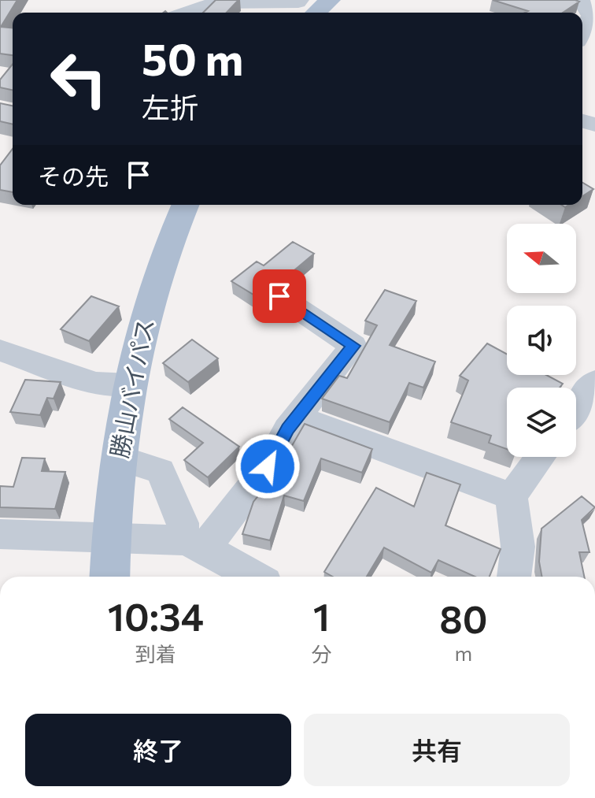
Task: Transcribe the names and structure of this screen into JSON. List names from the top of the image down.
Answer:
{
  "streets": {
    "main road": ["勝山バイパス"]
  },
  "north": "left",
  "page": {
    "turn": ["50 m", "左折"],
    "then": "その先",
    "eta": [
      "10:34",
      "到着",
      "1",
      "分",
      "80",
      "m"
    ],
    "buttons": ["終了", "共有"]
  }
}
